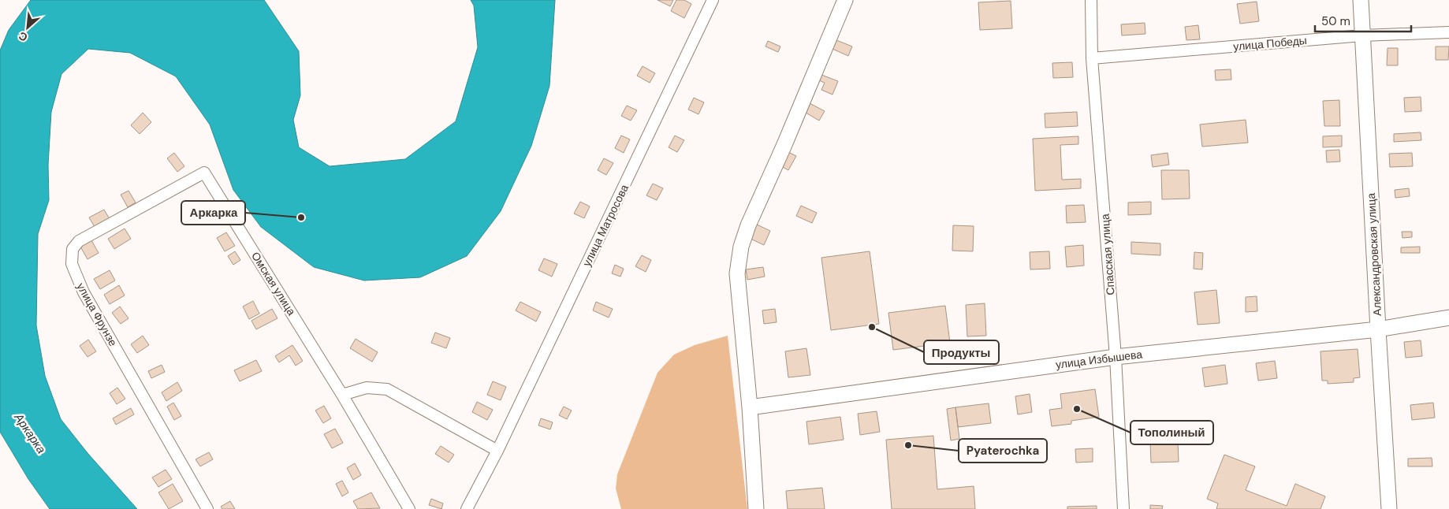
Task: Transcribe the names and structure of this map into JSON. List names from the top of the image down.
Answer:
{
  "streets": {
    "street": [
      "улица Победы",
      "улица Матросова",
      "Спасская улица",
      "Александровская улица",
      "Омская улица",
      "улица Фрунзе",
      "улица Избышева"
    ]
  },
  "crossings": [
    ["улица Победы", "Спасская улица"],
    ["улица Победы", "Александровская улица"],
    ["Спасская улица", "улица Избышева"],
    ["Александровская улица", "улица Избышева"],
    ["Омская улица", "улица Фрунзе"]
  ],
  "water": ["Аркарка"],
  "places": [
    "Аркарка",
    "Продукты",
    "Тополиный",
    "Pyaterochka"
  ],
  "scale_bar": "50 m",
  "north": "bottom left"
}
